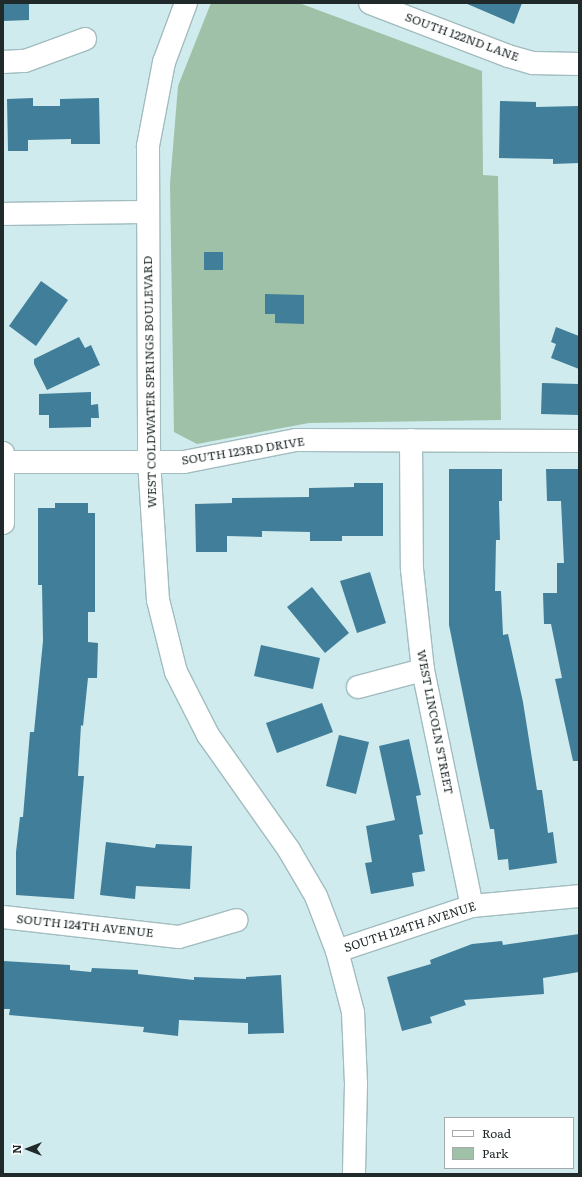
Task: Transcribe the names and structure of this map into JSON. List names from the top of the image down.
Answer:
{
  "streets": {
    "street": [
      "SOUTH 122ND LANE",
      "WEST COLDWATER SPRINGS BOULEVARD",
      "SOUTH 123RD DRIVE",
      "WEST LINCOLN STREET",
      "SOUTH 124TH AVENUE"
    ]
  },
  "crossings": [
    ["WEST COLDWATER SPRINGS BOULEVARD", "SOUTH 123RD DRIVE"],
    ["WEST COLDWATER SPRINGS BOULEVARD", "SOUTH 124TH AVENUE"],
    ["SOUTH 123RD DRIVE", "WEST LINCOLN STREET"],
    ["WEST LINCOLN STREET", "SOUTH 124TH AVENUE"]
  ],
  "legend": ["Road", "Park"],
  "north": "left"
}
